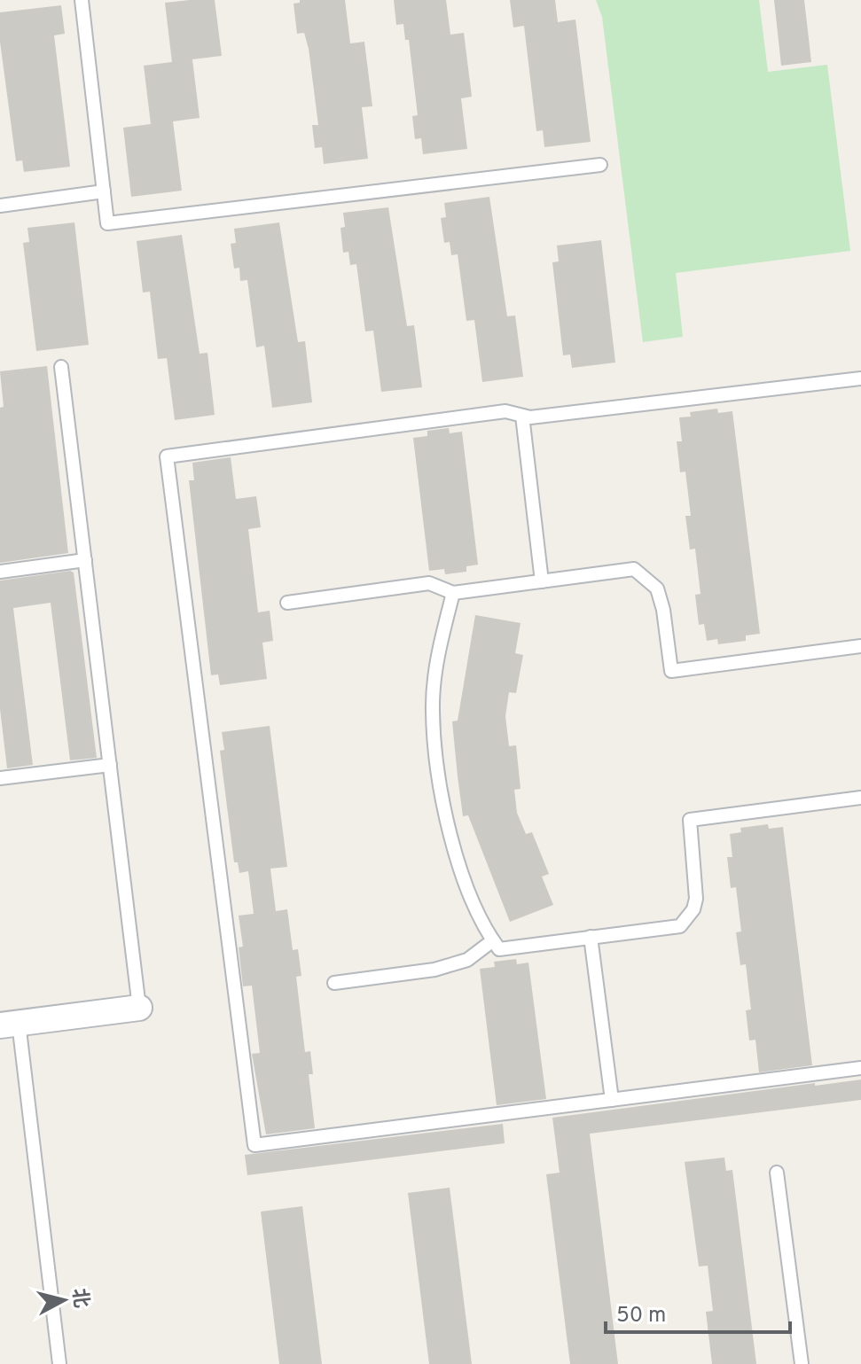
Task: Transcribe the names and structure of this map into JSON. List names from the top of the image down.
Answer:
{
  "scale_bar": "50 m",
  "north": "right"
}
